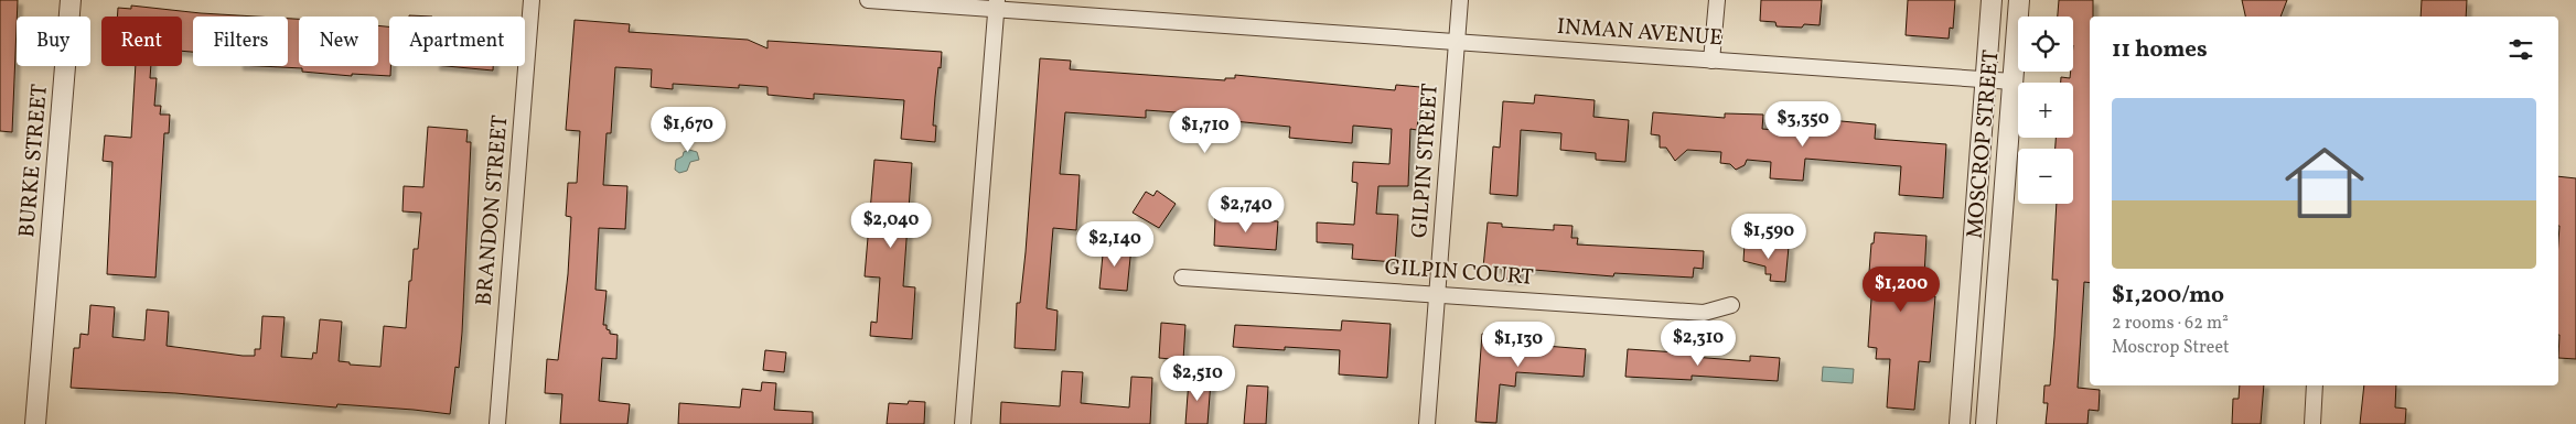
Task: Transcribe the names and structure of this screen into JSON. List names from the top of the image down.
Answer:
{
  "streets": {
    "street": [
      "INMAN AVENUE",
      "MOSCROP STREET",
      "BURKE STREET",
      "GILPIN STREET",
      "BRANDON STREET",
      "GILPIN COURT"
    ]
  },
  "crossings": [
    ["INMAN AVENUE", "MOSCROP STREET"],
    ["INMAN AVENUE", "GILPIN STREET"],
    ["GILPIN STREET", "GILPIN COURT"]
  ],
  "page": {
    "map_buttons": ["+", "−"],
    "chip": [
      "Buy",
      "Rent",
      "Filters",
      "New",
      "Apartment"
    ],
    "heading": "11 homes",
    "list": [
      {
        "name": "$1,200/mo",
        "note": "2 rooms · 62 m² · Moscrop Street"
      }
    ],
    "price": [
      "$3,350",
      "$1,670",
      "$1,710",
      "$2,740",
      "$2,040",
      "$1,590",
      "$2,140",
      "$1,200",
      "$2,310",
      "$1,130",
      "$2,510"
    ]
  }
}
